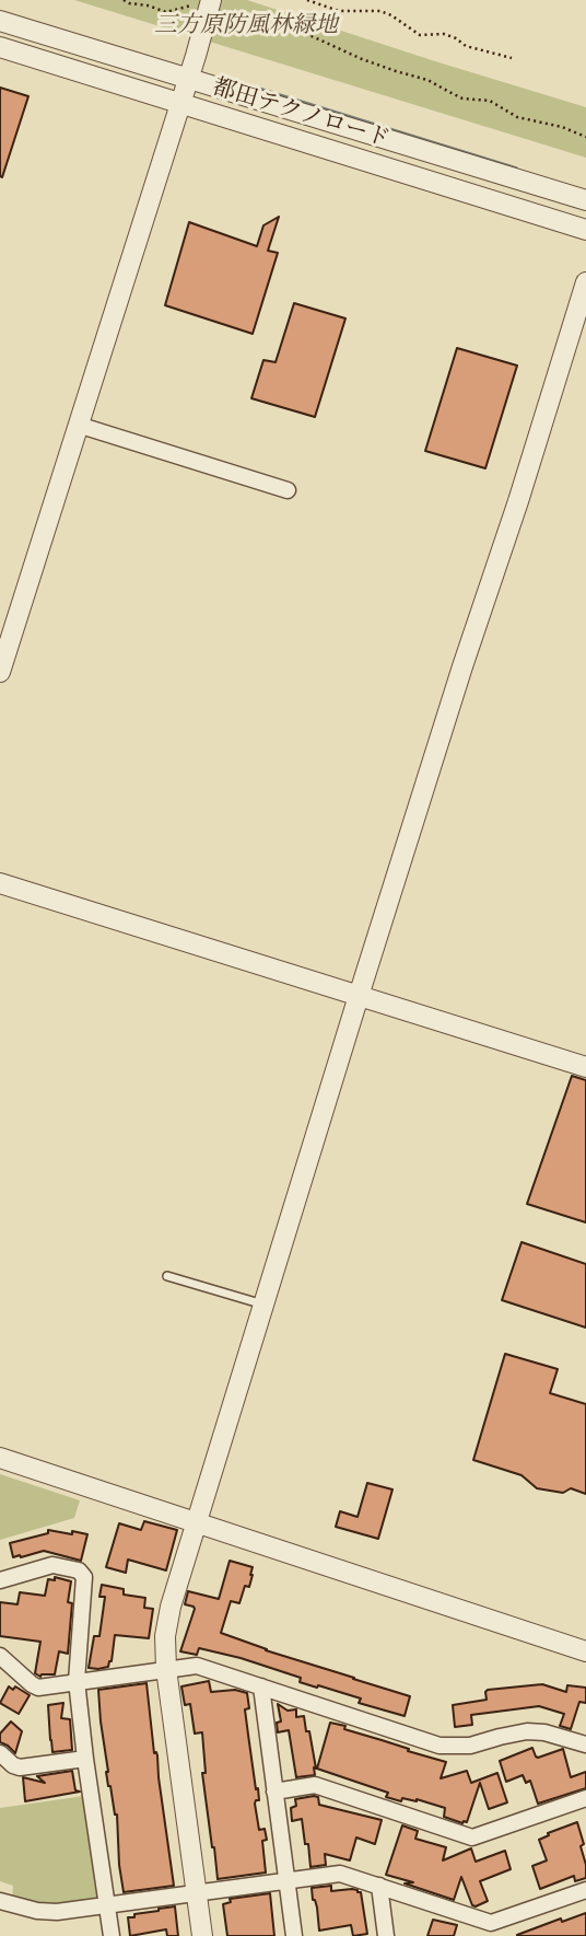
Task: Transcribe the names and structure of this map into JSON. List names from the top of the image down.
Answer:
{
  "streets": {
    "street": ["都田テクノロード"]
  },
  "parks": ["三方原防風林緑地"]
}
